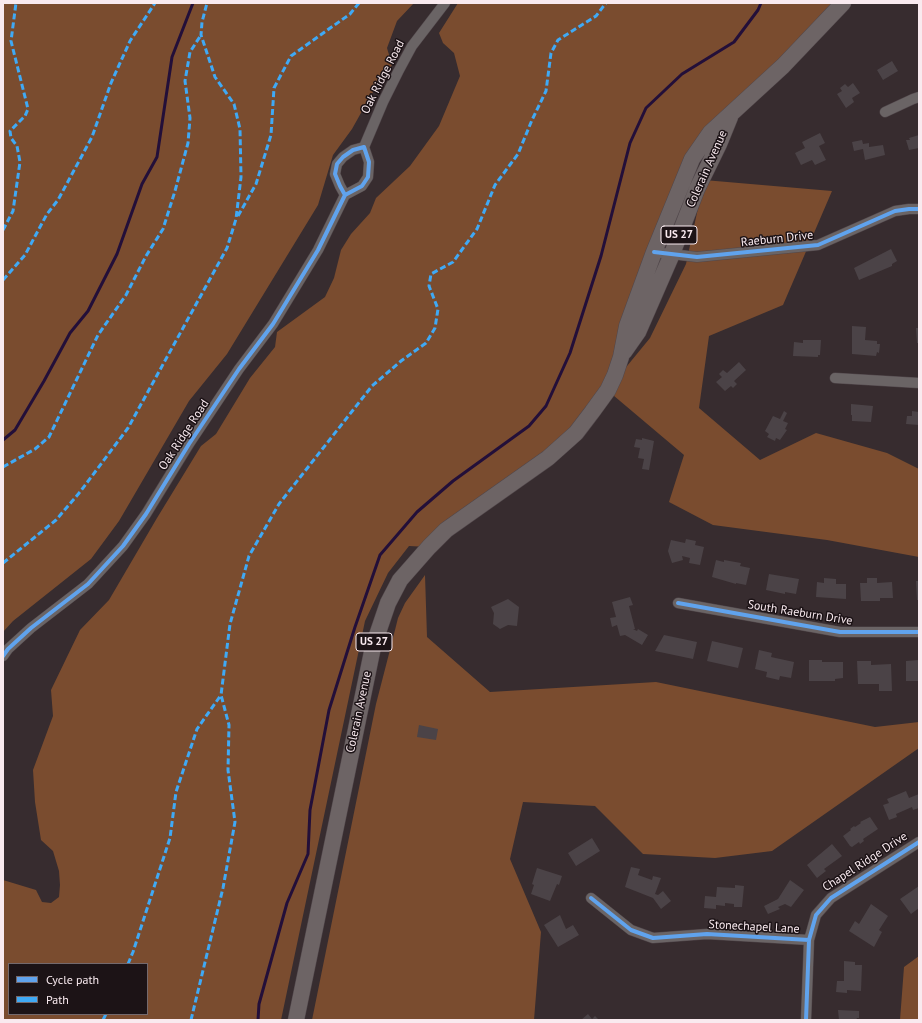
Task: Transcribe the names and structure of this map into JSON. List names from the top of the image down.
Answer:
{
  "streets": {
    "main road": ["Colerain Avenue", "US 27"],
    "street": [
      "Oak Ridge Road",
      "Raeburn Drive",
      "South Raeburn Drive",
      "Chapel Ridge Drive",
      "Stonechapel Lane"
    ]
  },
  "crossings": [
    ["Colerain Avenue", "Raeburn Drive"],
    ["Chapel Ridge Drive", "Stonechapel Lane"]
  ],
  "legend": ["Cycle path", "Path"]
}
